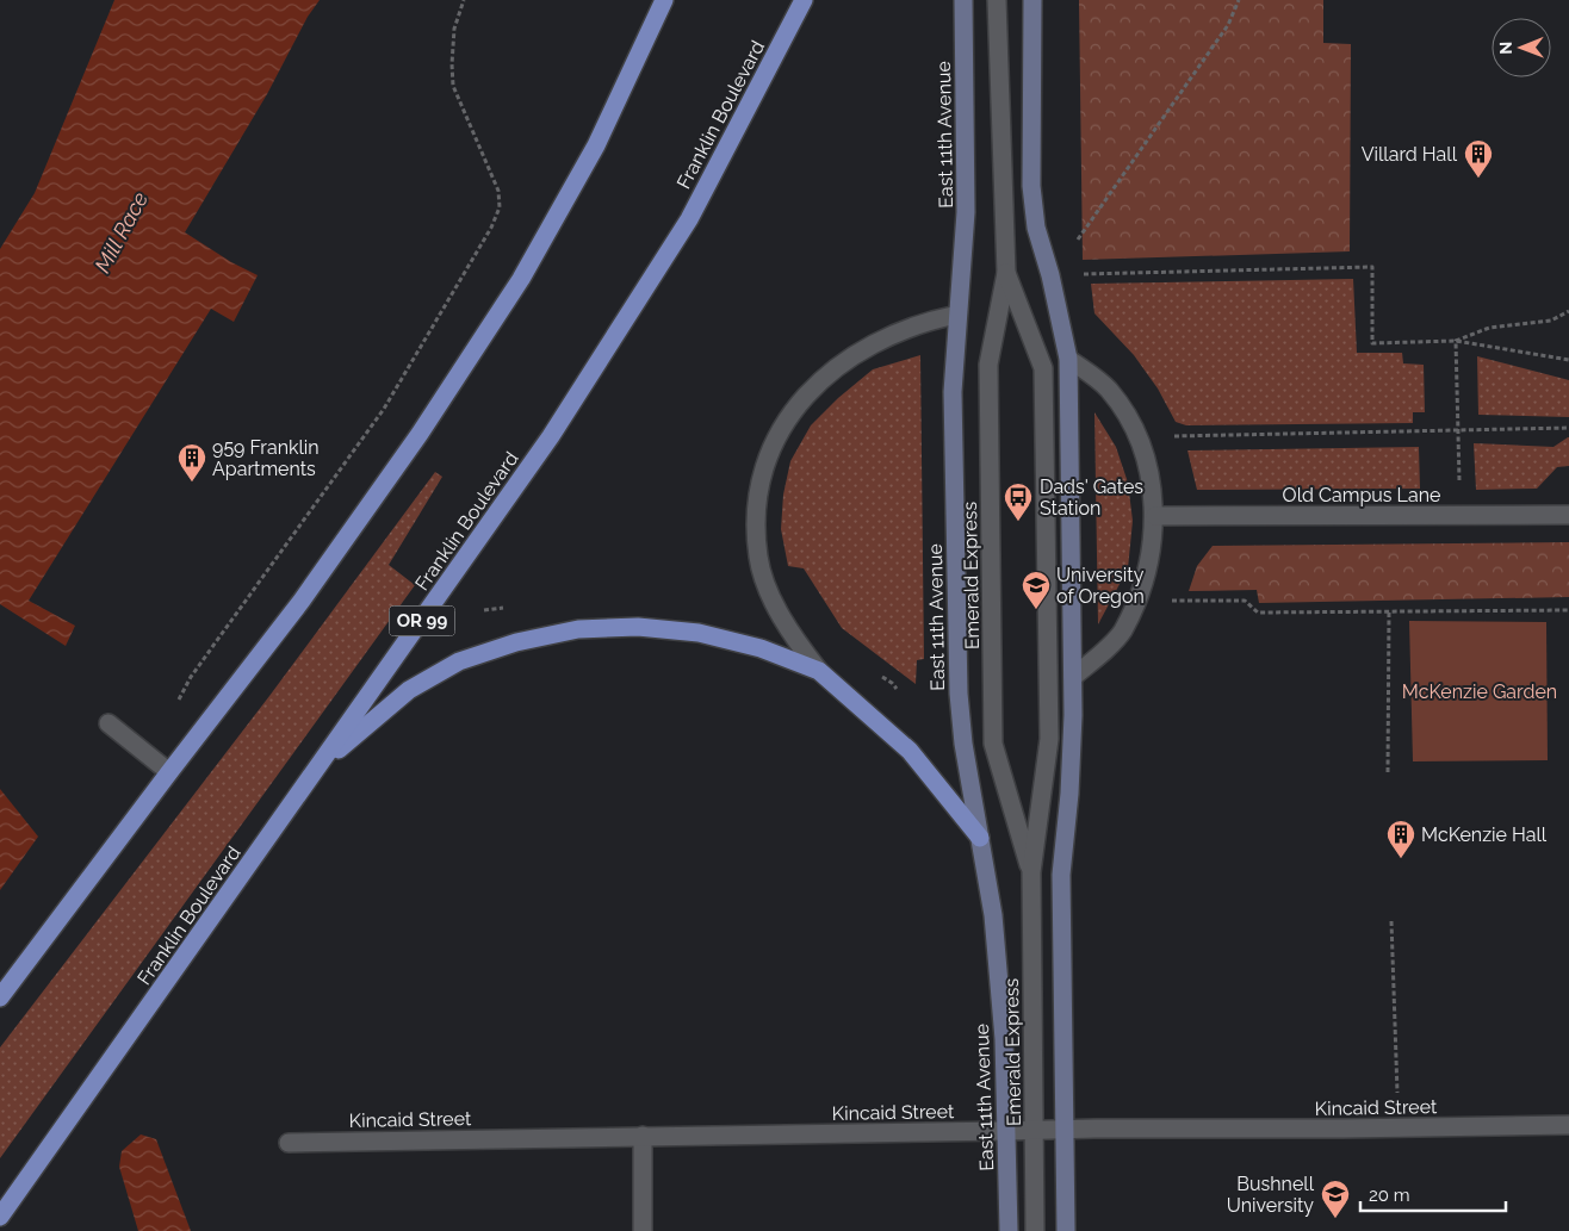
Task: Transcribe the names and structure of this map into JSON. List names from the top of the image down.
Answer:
{
  "streets": {
    "main road": ["Franklin Boulevard", "East 11th Avenue", "OR 99"],
    "street": ["Old Campus Lane", "Emerald Express", "Kincaid Street"]
  },
  "crossings": [
    ["East 11th Avenue", "Kincaid Street"],
    ["Emerald Express", "Kincaid Street"]
  ],
  "water": ["Mill Race"],
  "parks": ["McKenzie Garden"],
  "places": {
    "building": ["Villard Hall", "959 Franklin Apartments", "McKenzie Hall"],
    "bus stop": ["Dads' Gates Station"],
    "school or university": ["University of Oregon", "Bushnell University"]
  },
  "scale_bar": "20 m",
  "north": "left"
}
